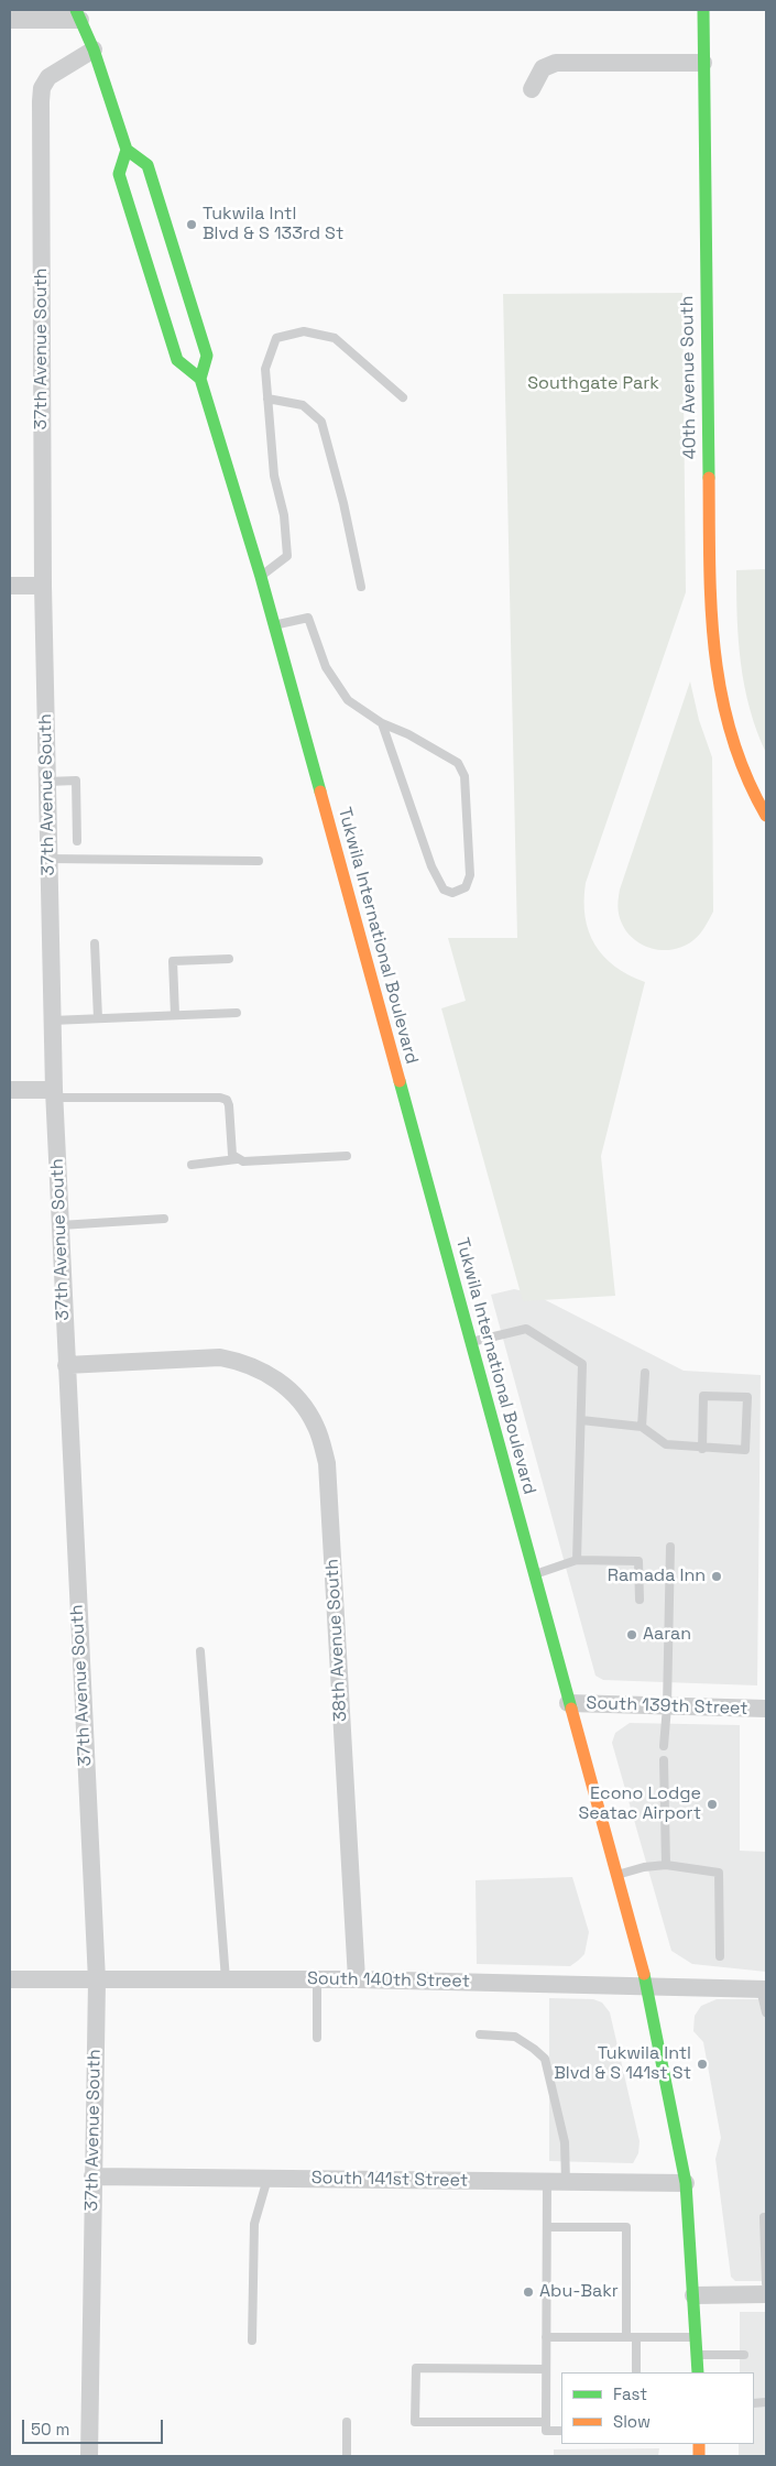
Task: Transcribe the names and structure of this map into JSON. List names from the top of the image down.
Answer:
{
  "streets": {
    "main road": ["40th Avenue South", "Tukwila International Boulevard"],
    "street": [
      "37th Avenue South",
      "38th Avenue South",
      "South 139th Street",
      "South 140th Street",
      "South 141st Street"
    ]
  },
  "crossings": [
    ["37th Avenue South", "38th Avenue South"],
    ["37th Avenue South", "South 140th Street"],
    ["37th Avenue South", "South 141st Street"],
    ["Tukwila International Boulevard", "South 139th Street"],
    ["Tukwila International Boulevard", "South 140th Street"],
    ["Tukwila International Boulevard", "South 141st Street"],
    ["38th Avenue South", "South 140th Street"]
  ],
  "parks": ["Southgate Park"],
  "places": [
    "Tukwila Intl Blvd & S 133rd St",
    "Ramada Inn",
    "Aaran",
    "Econo Lodge Seatac Airport",
    "Tukwila Intl Blvd & S 141st St",
    "Abu-Bakr"
  ],
  "legend": ["Fast", "Slow"],
  "scale_bar": "50 m"
}
